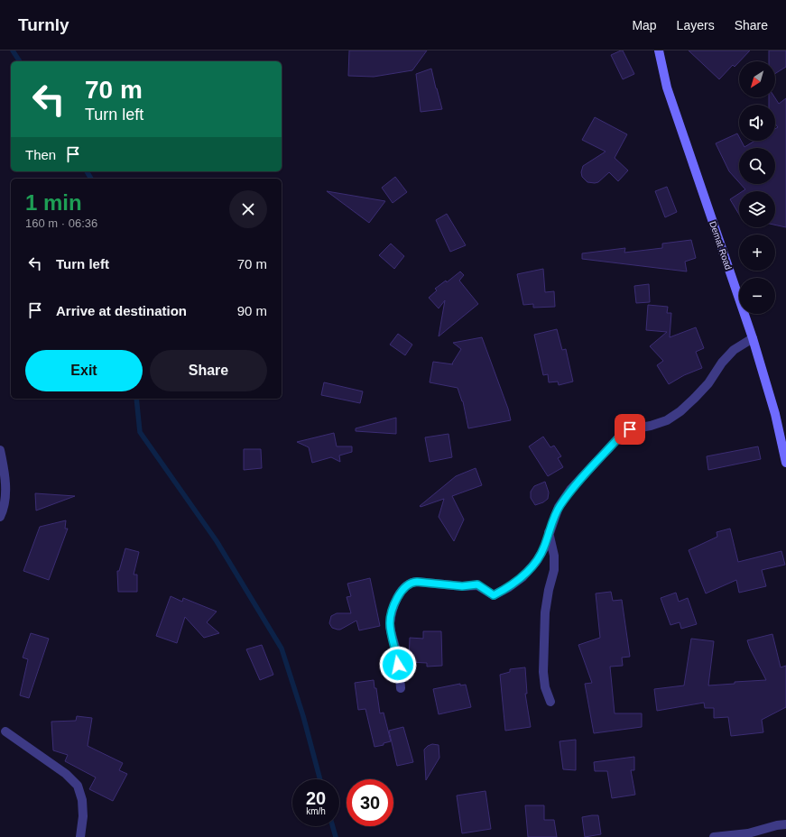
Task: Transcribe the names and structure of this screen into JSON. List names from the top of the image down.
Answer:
{
  "streets": {
    "street": ["Demat Road"]
  },
  "north": "bottom left",
  "page": {
    "header": "Turnly",
    "nav": ["Map", "Layers", "Share"],
    "map_buttons": ["+", "−"],
    "turn": ["70 m", "Turn left"],
    "then": "Then",
    "heading": ["1 min", "160 m · 06:36"],
    "list": [
      {
        "name": "Turn left",
        "value": "70 m"
      },
      {
        "name": "Arrive at destination",
        "value": "90 m"
      }
    ],
    "buttons": ["Exit", "Share"],
    "speed": "20 km/h",
    "limit": "30"
  }
}
